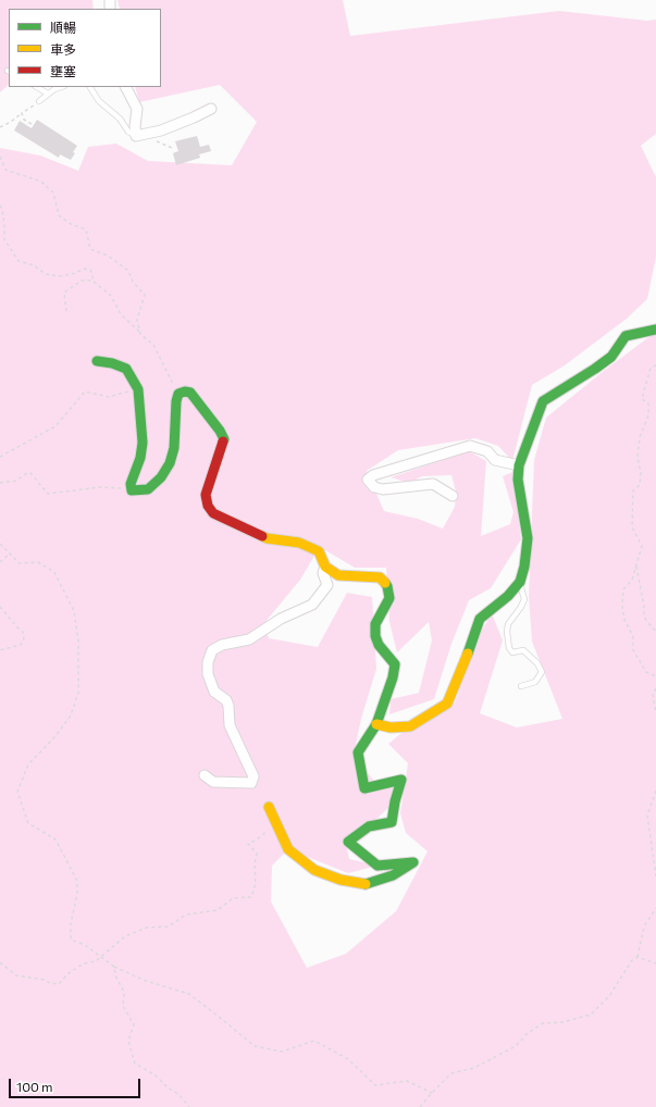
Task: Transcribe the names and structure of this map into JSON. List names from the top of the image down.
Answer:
{
  "legend": ["順暢", "車多", "壅塞"],
  "scale_bar": "100 m"
}
